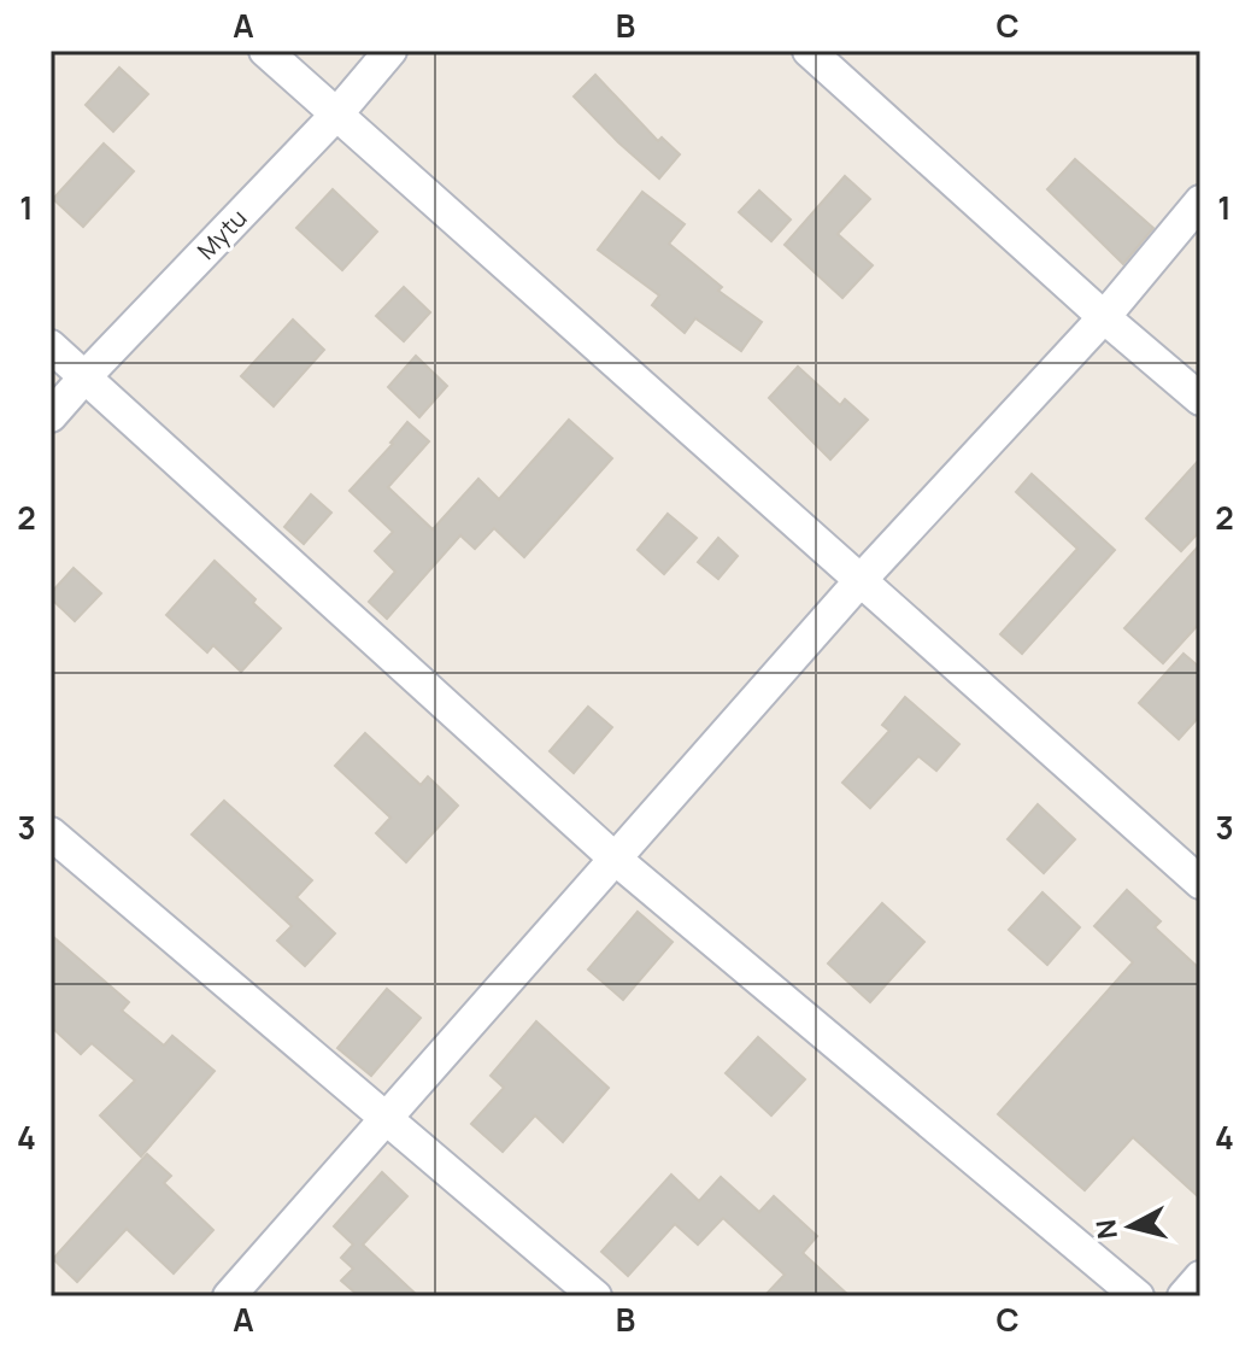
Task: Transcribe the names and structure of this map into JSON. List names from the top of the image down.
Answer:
{
  "streets": {
    "street": ["Mytu"]
  },
  "north": "left",
  "grid": {
    "columns": ["A", "B", "C"],
    "rows": [
      "1",
      "2",
      "3",
      "4"
    ]
  }
}
